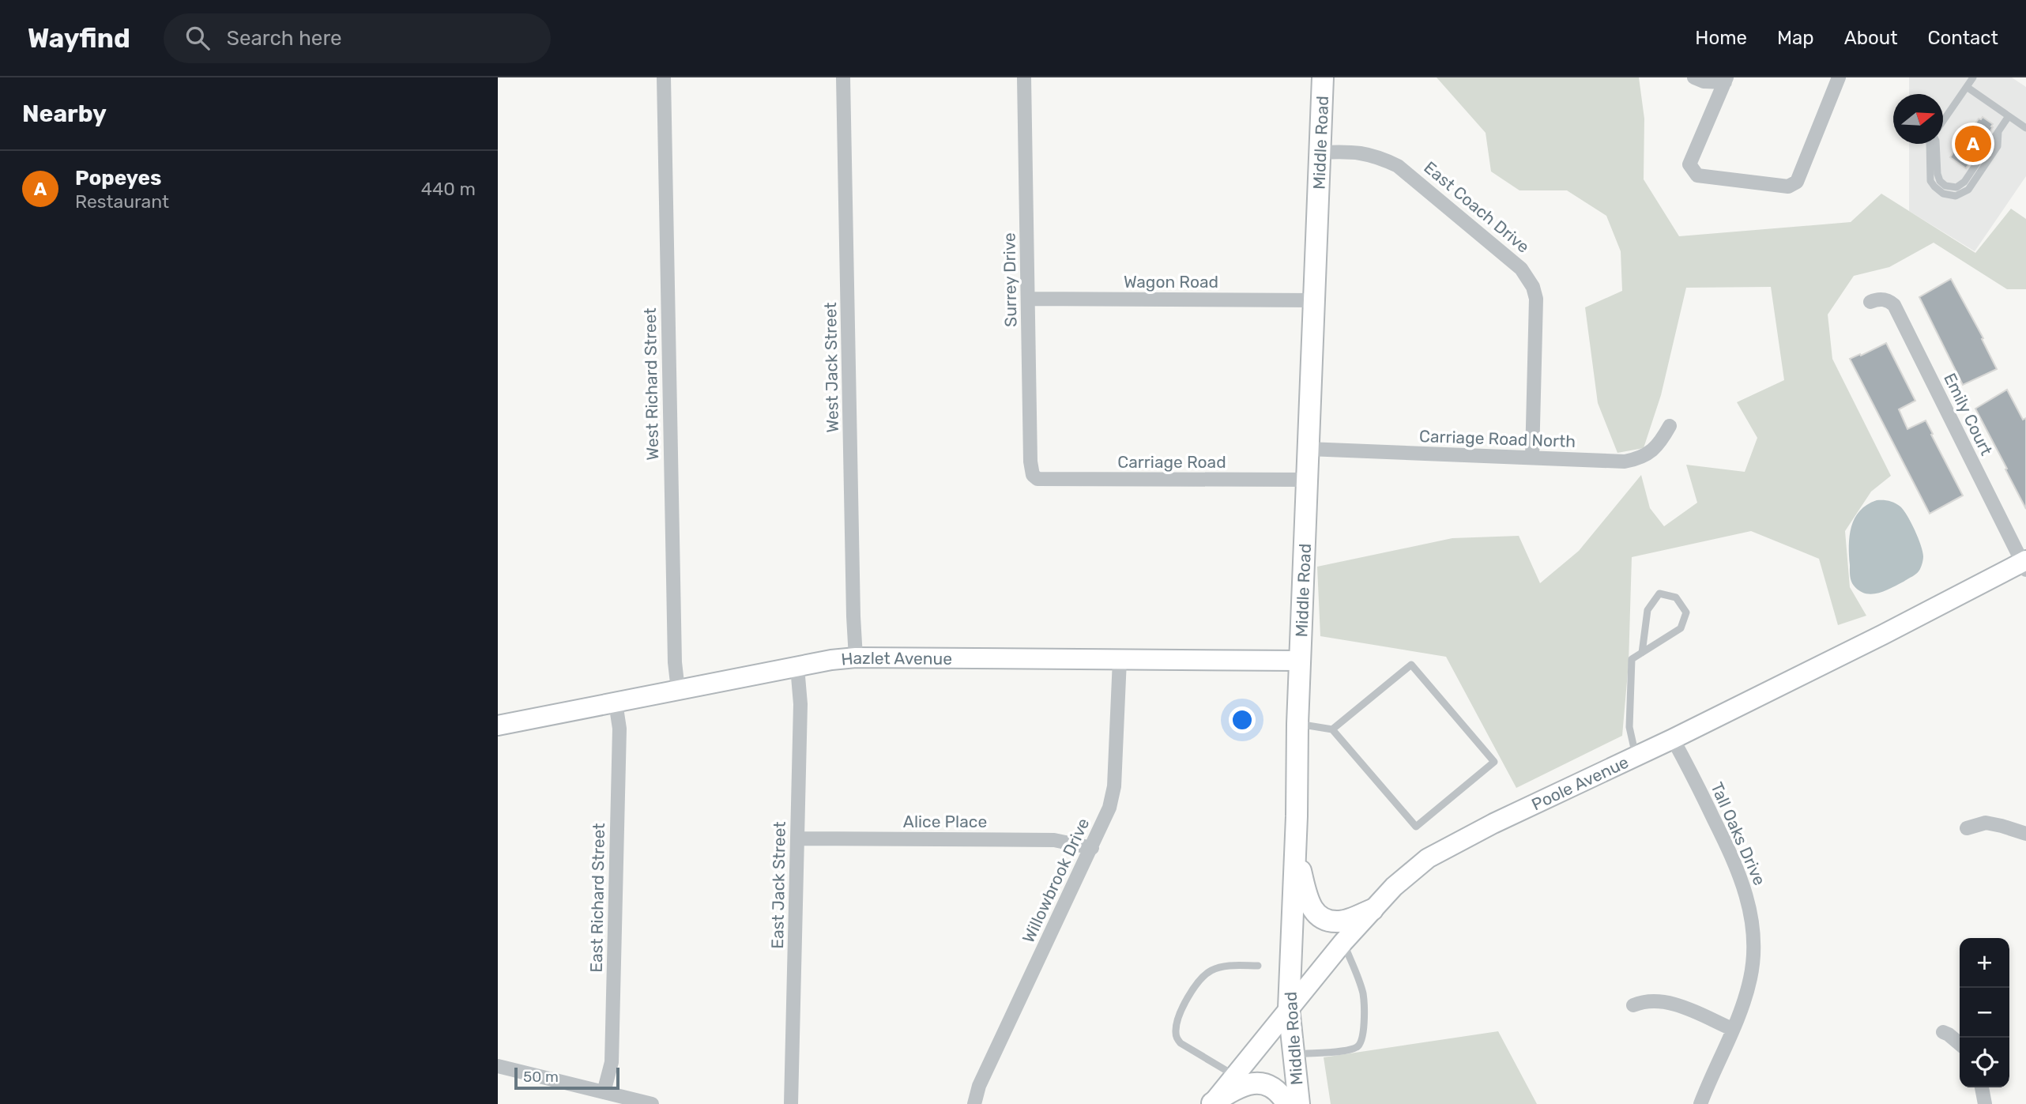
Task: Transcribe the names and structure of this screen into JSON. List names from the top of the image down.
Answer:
{
  "streets": {
    "main road": ["Middle Road"],
    "street": [
      "East Coach Drive",
      "Surrey Drive",
      "Wagon Road",
      "West Jack Street",
      "West Richard Street",
      "Emily Court",
      "Carriage Road North",
      "Carriage Road",
      "Hazlet Avenue",
      "Poole Avenue",
      "Alice Place",
      "Tall Oaks Drive",
      "Willowbrook Drive",
      "East Jack Street",
      "East Richard Street"
    ]
  },
  "crossings": [
    ["Middle Road", "East Coach Drive"],
    ["Middle Road", "Wagon Road"],
    ["Middle Road", "Carriage Road North"],
    ["Middle Road", "Carriage Road"],
    ["Middle Road", "Hazlet Avenue"],
    ["Middle Road", "Poole Avenue"],
    ["East Coach Drive", "Carriage Road North"],
    ["Surrey Drive", "Wagon Road"],
    ["Surrey Drive", "Carriage Road"],
    ["West Jack Street", "Hazlet Avenue"],
    ["West Richard Street", "Hazlet Avenue"],
    ["Emily Court", "Poole Avenue"],
    ["Hazlet Avenue", "Willowbrook Drive"],
    ["Hazlet Avenue", "East Jack Street"],
    ["Hazlet Avenue", "East Richard Street"],
    ["Poole Avenue", "Tall Oaks Drive"],
    ["Alice Place", "Willowbrook Drive"],
    ["Alice Place", "East Jack Street"]
  ],
  "scale_bar": "50 m",
  "north": "right",
  "page": {
    "header": "Wayfind",
    "search": "Search here",
    "nav": [
      "Home",
      "Map",
      "About",
      "Contact"
    ],
    "heading": "Nearby",
    "pins": "A",
    "list": [
      {
        "mark": "A",
        "name": "Popeyes",
        "note": "Restaurant",
        "value": "440 m"
      }
    ],
    "map_buttons": ["+", "−"],
    "scale": "50 m"
  }
}
